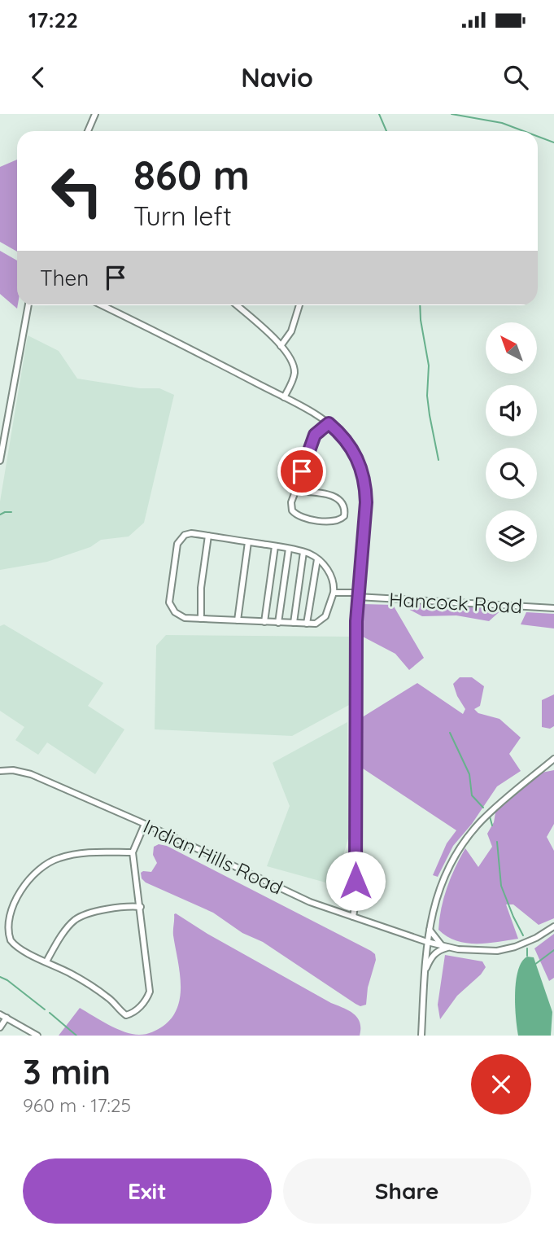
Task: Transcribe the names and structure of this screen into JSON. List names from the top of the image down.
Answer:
{
  "streets": {
    "street": ["Hancock Road", "Indian Hills Road"]
  },
  "north": "top left",
  "page": {
    "status": "17:22",
    "header": "Navio",
    "turn": ["860 m", "Turn left"],
    "then": "Then",
    "heading": ["3 min", "960 m · 17:25"],
    "buttons": ["Exit", "Share"]
  }
}
